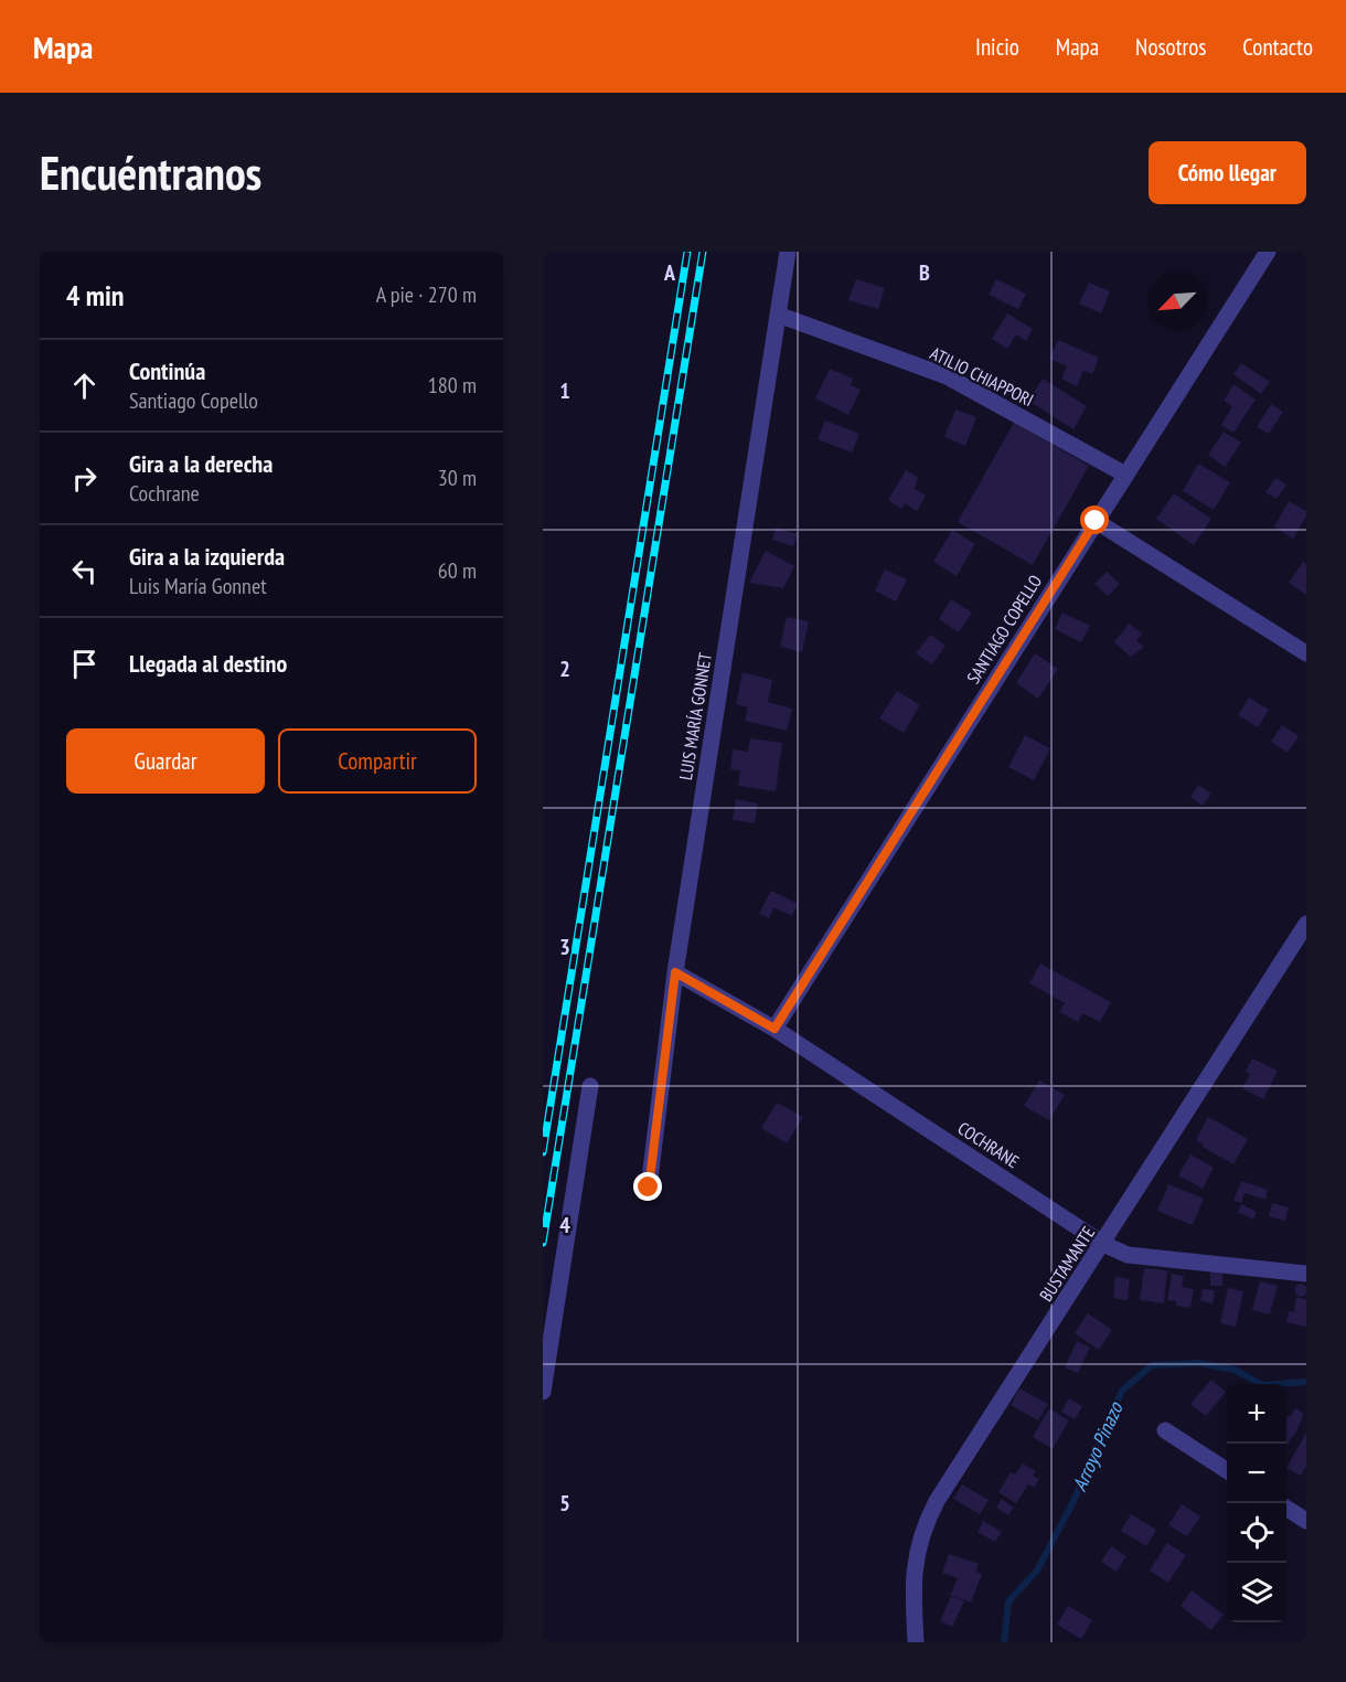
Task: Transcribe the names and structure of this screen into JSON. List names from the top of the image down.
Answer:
{
  "streets": {
    "street": [
      "ATILIO CHIAPPORI",
      "SANTIAGO COPELLO",
      "LUIS MARÍA GONNET",
      "COCHRANE",
      "BUSTAMANTE"
    ]
  },
  "crossings": [
    ["ATILIO CHIAPPORI", "SANTIAGO COPELLO"],
    ["ATILIO CHIAPPORI", "LUIS MARÍA GONNET"],
    ["SANTIAGO COPELLO", "COCHRANE"],
    ["LUIS MARÍA GONNET", "COCHRANE"],
    ["COCHRANE", "BUSTAMANTE"]
  ],
  "water": ["Arroyo Pinazo"],
  "north": "bottom left",
  "page": {
    "header": "Mapa",
    "nav": [
      "Inicio",
      "Mapa",
      "Nosotros",
      "Contacto"
    ],
    "buttons": [
      "Cómo llegar",
      ["Guardar", "Compartir"]
    ],
    "title": "Encuéntranos",
    "heading": ["4 min", "A pie · 270 m"],
    "list": [
      ["Continúa", "Santiago Copello", "180 m"],
      ["Gira a la derecha", "Cochrane", "30 m"],
      ["Gira a la izquierda", "Luis María Gonnet", "60 m"],
      "Llegada al destino"
    ],
    "map_buttons": ["+", "−"]
  },
  "grid": {
    "columns": ["A", "B"],
    "rows": [
      "1",
      "2",
      "3",
      "4",
      "5"
    ]
  }
}
